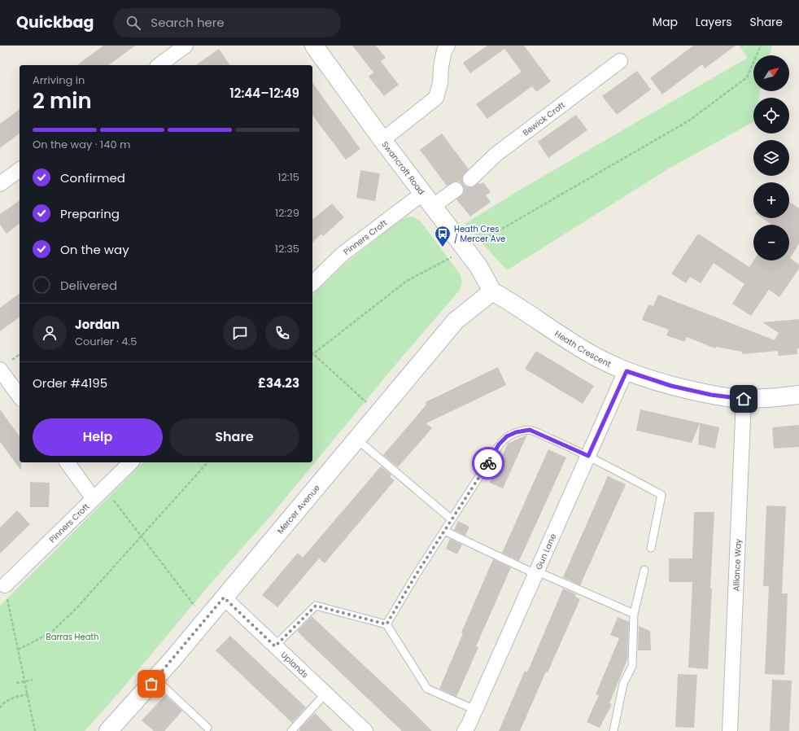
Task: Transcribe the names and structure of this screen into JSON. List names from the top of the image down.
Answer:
{
  "streets": {
    "street": [
      "Bewick Croft",
      "Swancroft Road",
      "Pinners Croft",
      "Heath Crescent",
      "Mercer Avenue",
      "Gun Lane",
      "Alliance Way",
      "Uplands"
    ]
  },
  "crossings": [
    ["Swancroft Road", "Pinners Croft"],
    ["Swancroft Road", "Heath Crescent"],
    ["Swancroft Road", "Mercer Avenue"],
    ["Heath Crescent", "Mercer Avenue"],
    ["Heath Crescent", "Gun Lane"],
    ["Heath Crescent", "Alliance Way"],
    ["Mercer Avenue", "Uplands"]
  ],
  "parks": ["Barras Heath"],
  "places": {
    "bus stop": ["Heath Cres / Mercer Ave"]
  },
  "north": "top right",
  "page": {
    "header": "Quickbag",
    "search": "Search here",
    "nav": ["Map", "Layers", "Share"],
    "map_buttons": ["+", "−"],
    "heading": ["2 min", "Arriving in", "12:44–12:49"],
    "panel": [
      "Jordan",
      "Courier · 4.5",
      "Order #4195",
      "£34.23"
    ],
    "bar": "On the way · 140 m",
    "list": [
      ["Confirmed", "12:15"],
      ["Preparing", "12:29"],
      ["On the way", "12:35"],
      "Delivered"
    ],
    "buttons": ["Help", "Share"]
  }
}
